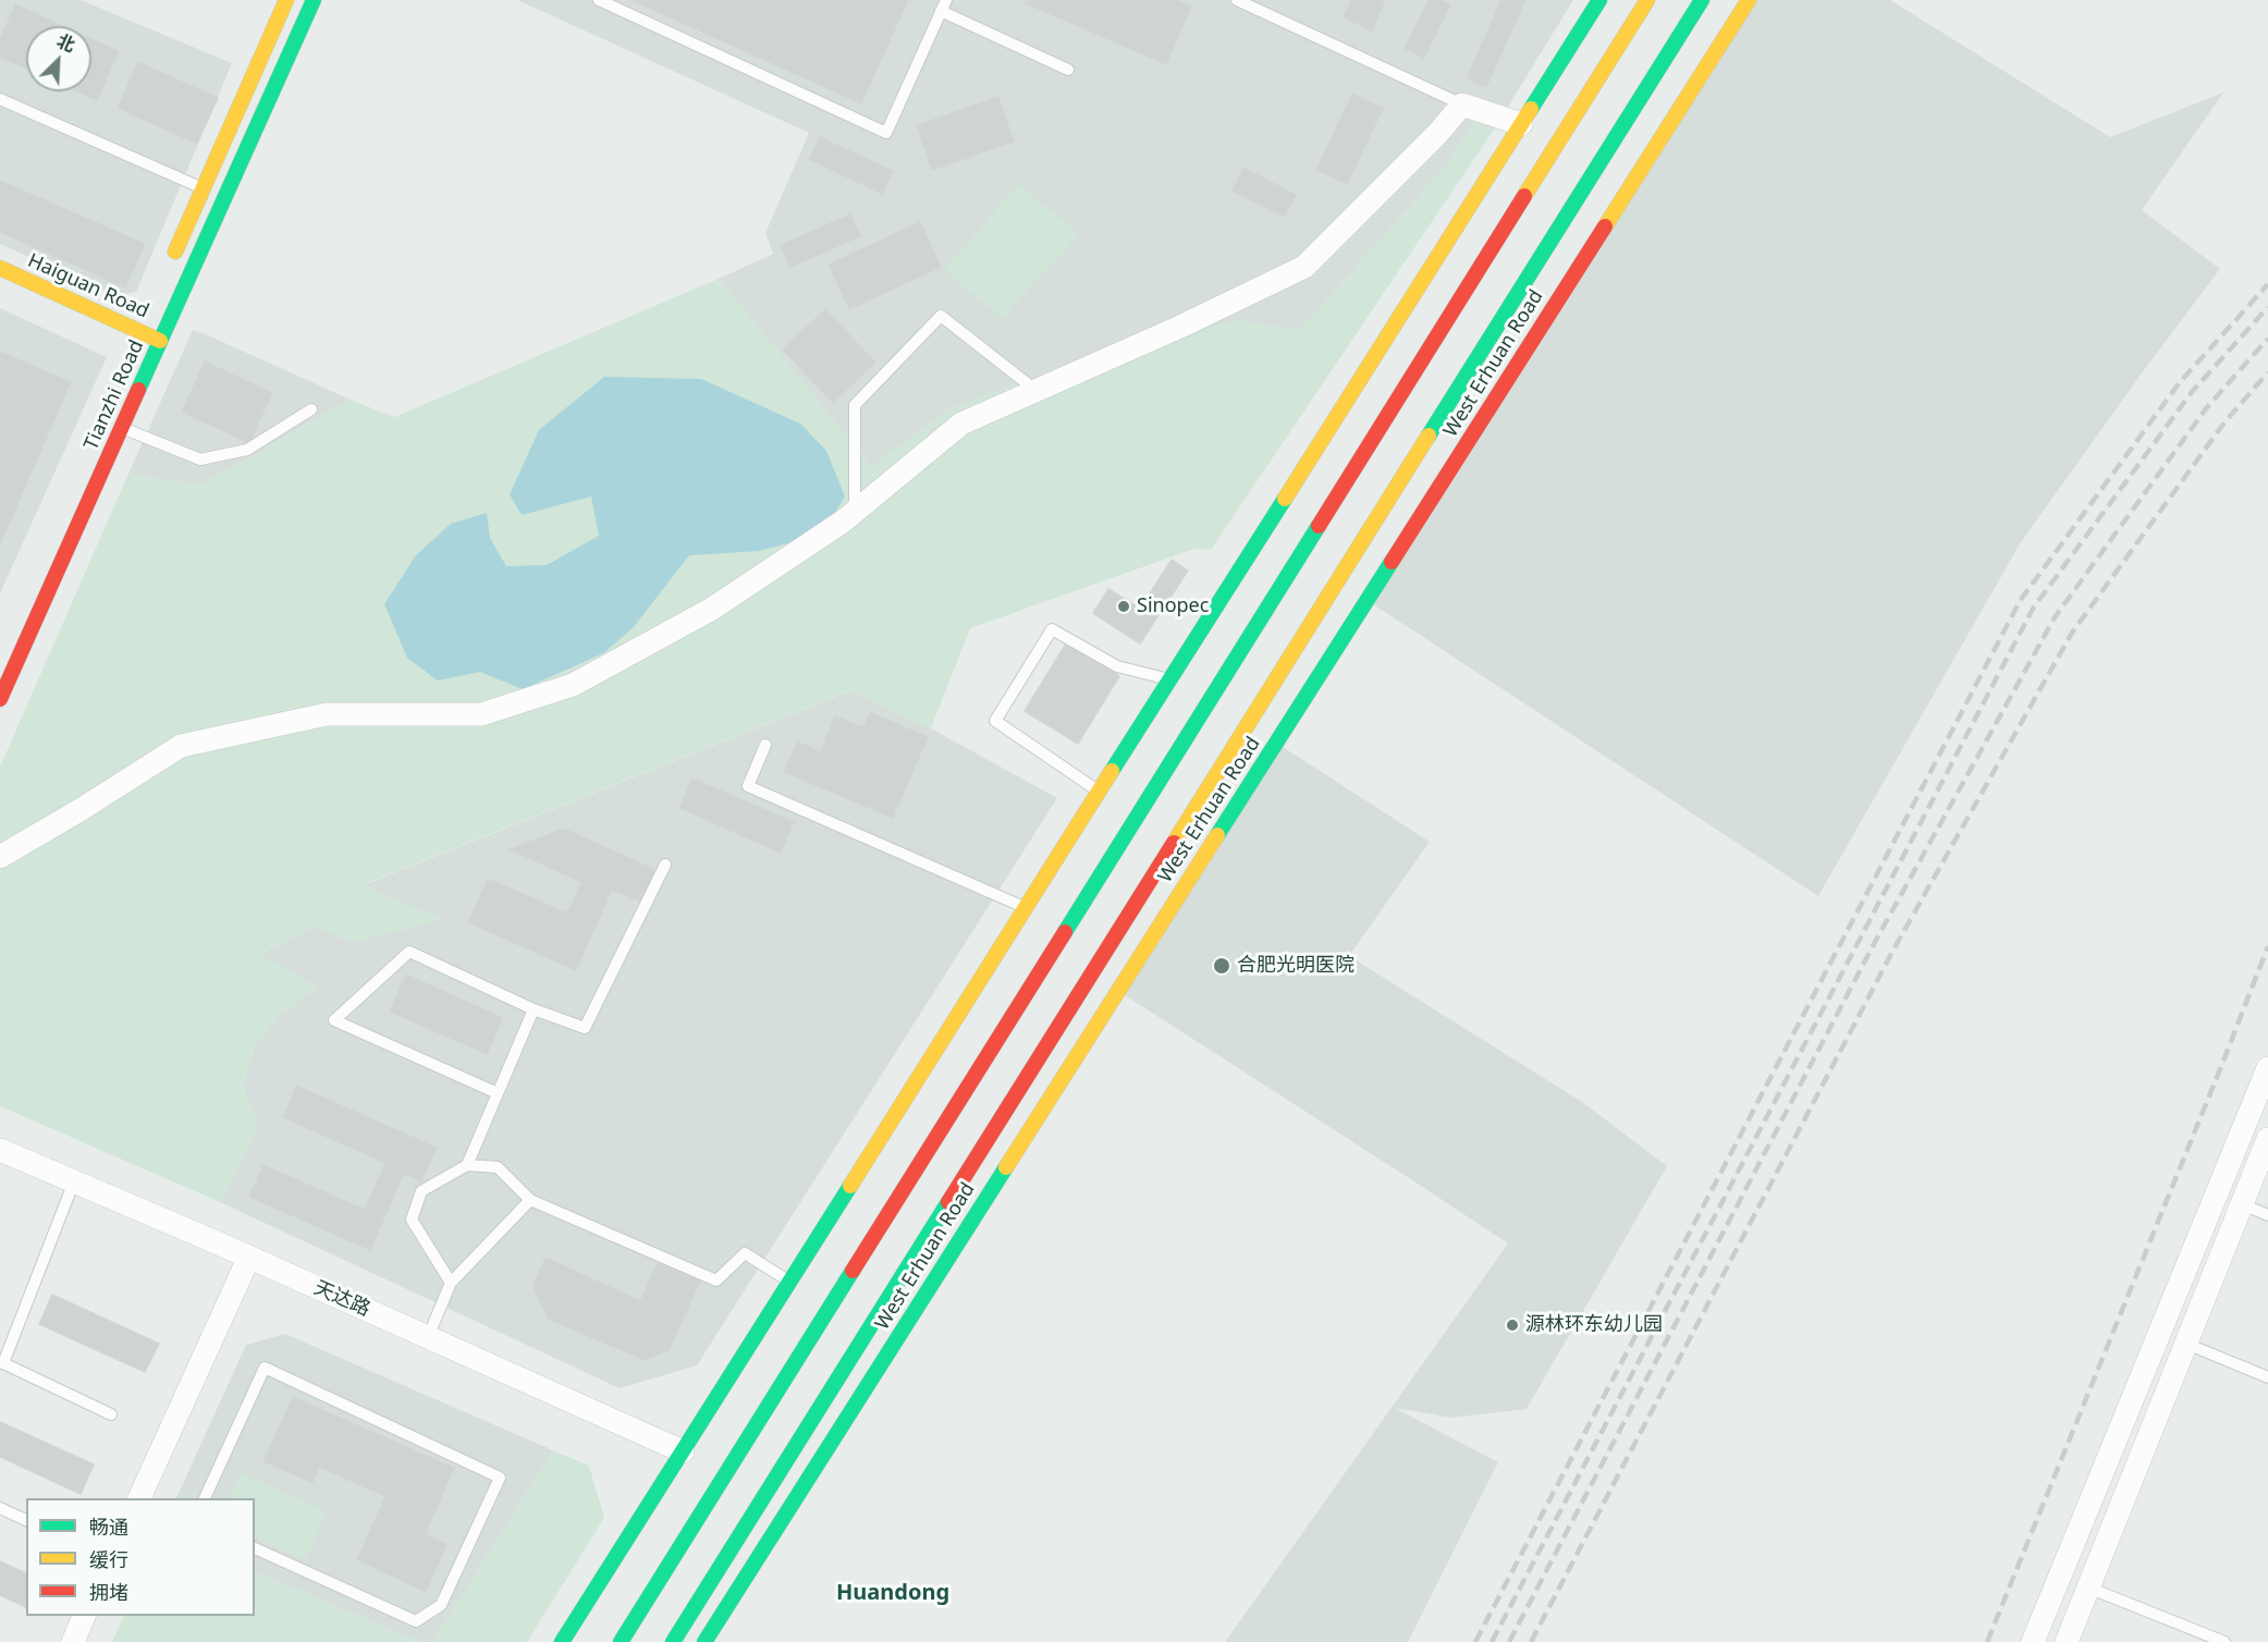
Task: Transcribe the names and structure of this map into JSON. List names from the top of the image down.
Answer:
{
  "streets": {
    "main road": ["Haiguan Road", "West Erhuan Road", "Tianzhi Road"],
    "street": ["天达路"]
  },
  "crossings": [
    ["Haiguan Road", "Tianzhi Road"]
  ],
  "districts": ["Huandong"],
  "places": ["Sinopec", "合肥光明医院", "源林环东幼儿园"],
  "legend": ["畅通", "缓行", "拥堵"],
  "north": "top right"
}
